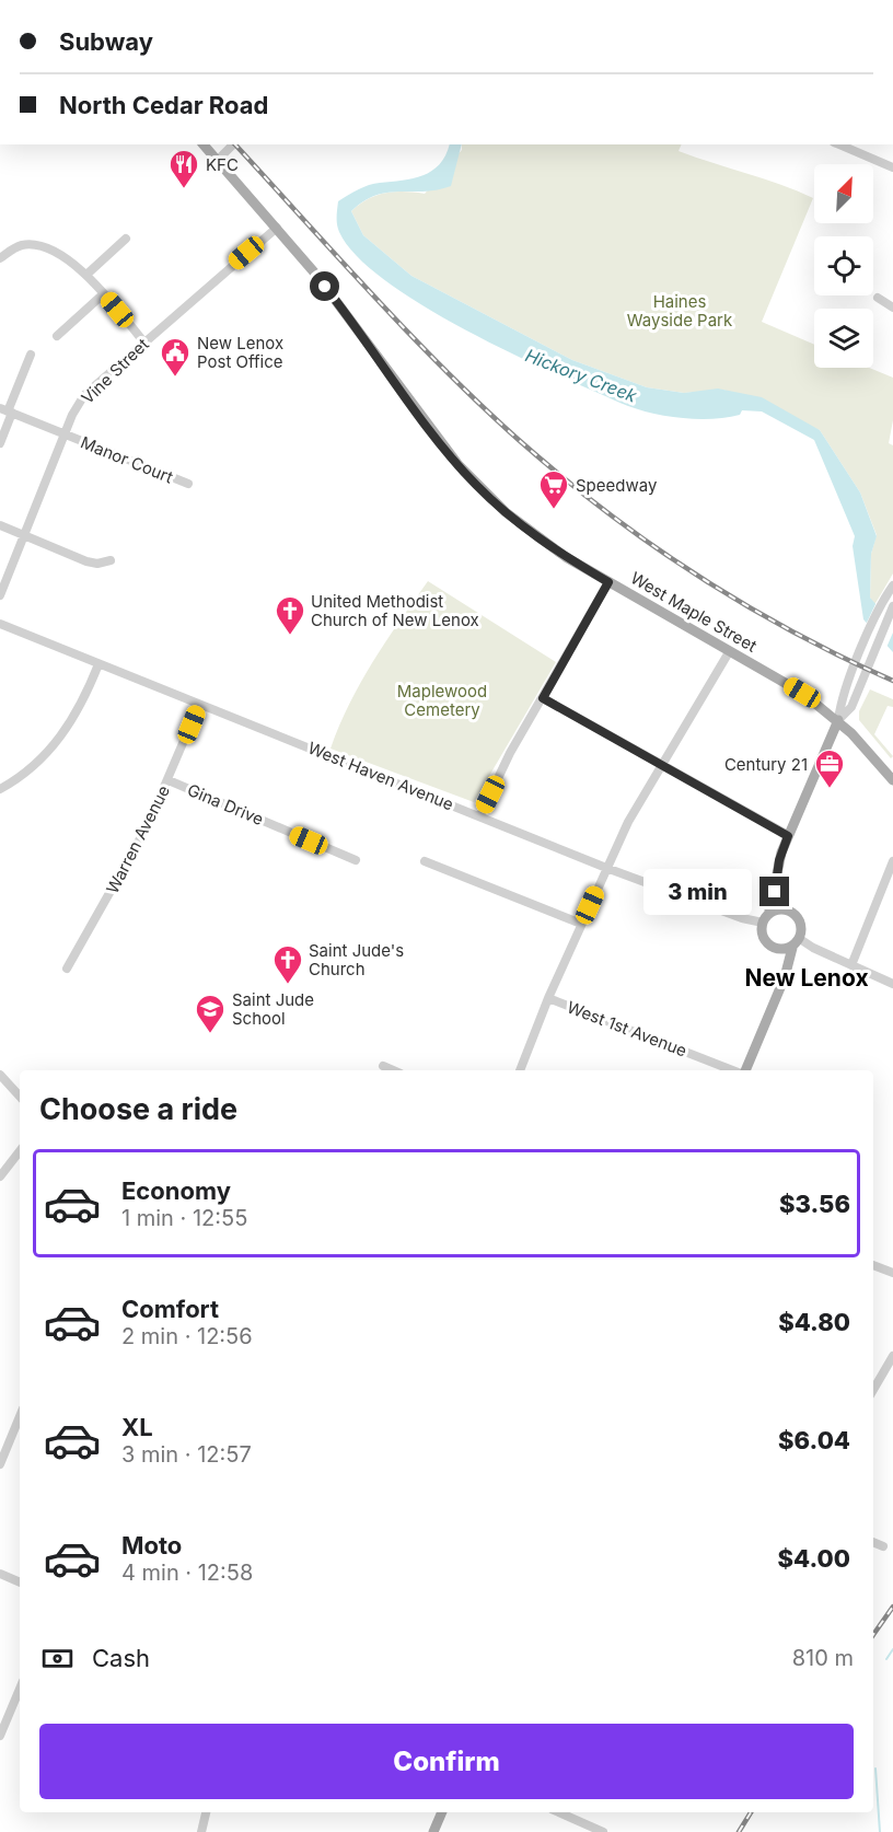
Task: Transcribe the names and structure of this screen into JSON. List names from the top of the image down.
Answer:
{
  "streets": {
    "main road": ["West Maple Street"],
    "street": [
      "Vine Street",
      "Manor Court",
      "West Haven Avenue",
      "Gina Drive",
      "Warren Avenue",
      "West 1st Avenue"
    ]
  },
  "crossings": [
    ["Vine Street", "Manor Court"],
    ["Vine Street", "West Maple Street"],
    ["West Haven Avenue", "Warren Avenue"],
    ["Gina Drive", "Warren Avenue"]
  ],
  "districts": ["New Lenox"],
  "water": ["Hickory Creek"],
  "parks": ["Haines Wayside Park", "Maplewood Cemetery"],
  "places": {
    "restaurant": ["KFC"],
    "public building": ["New Lenox Post Office"],
    "supermarket": ["Speedway"],
    "church": ["United Methodist Church of New Lenox", "Saint Jude's Church"],
    "office": ["Century 21"],
    "school or university": ["Saint Jude School"]
  },
  "north": "top right",
  "page": {
    "banner": ["Subway", "North Cedar Road"],
    "bubble": "3 min",
    "heading": "Choose a ride",
    "list": [
      {
        "name": "Economy",
        "note": "1 min · 12:55",
        "value": "$3.56"
      },
      {
        "name": "Comfort",
        "note": "2 min · 12:56",
        "value": "$4.80"
      },
      {
        "name": "XL",
        "note": "3 min · 12:57",
        "value": "$6.04"
      },
      {
        "name": "Moto",
        "note": "4 min · 12:58",
        "value": "$4.00"
      }
    ],
    "pay": ["Cash", "810 m"],
    "buttons": "Confirm"
  }
}
